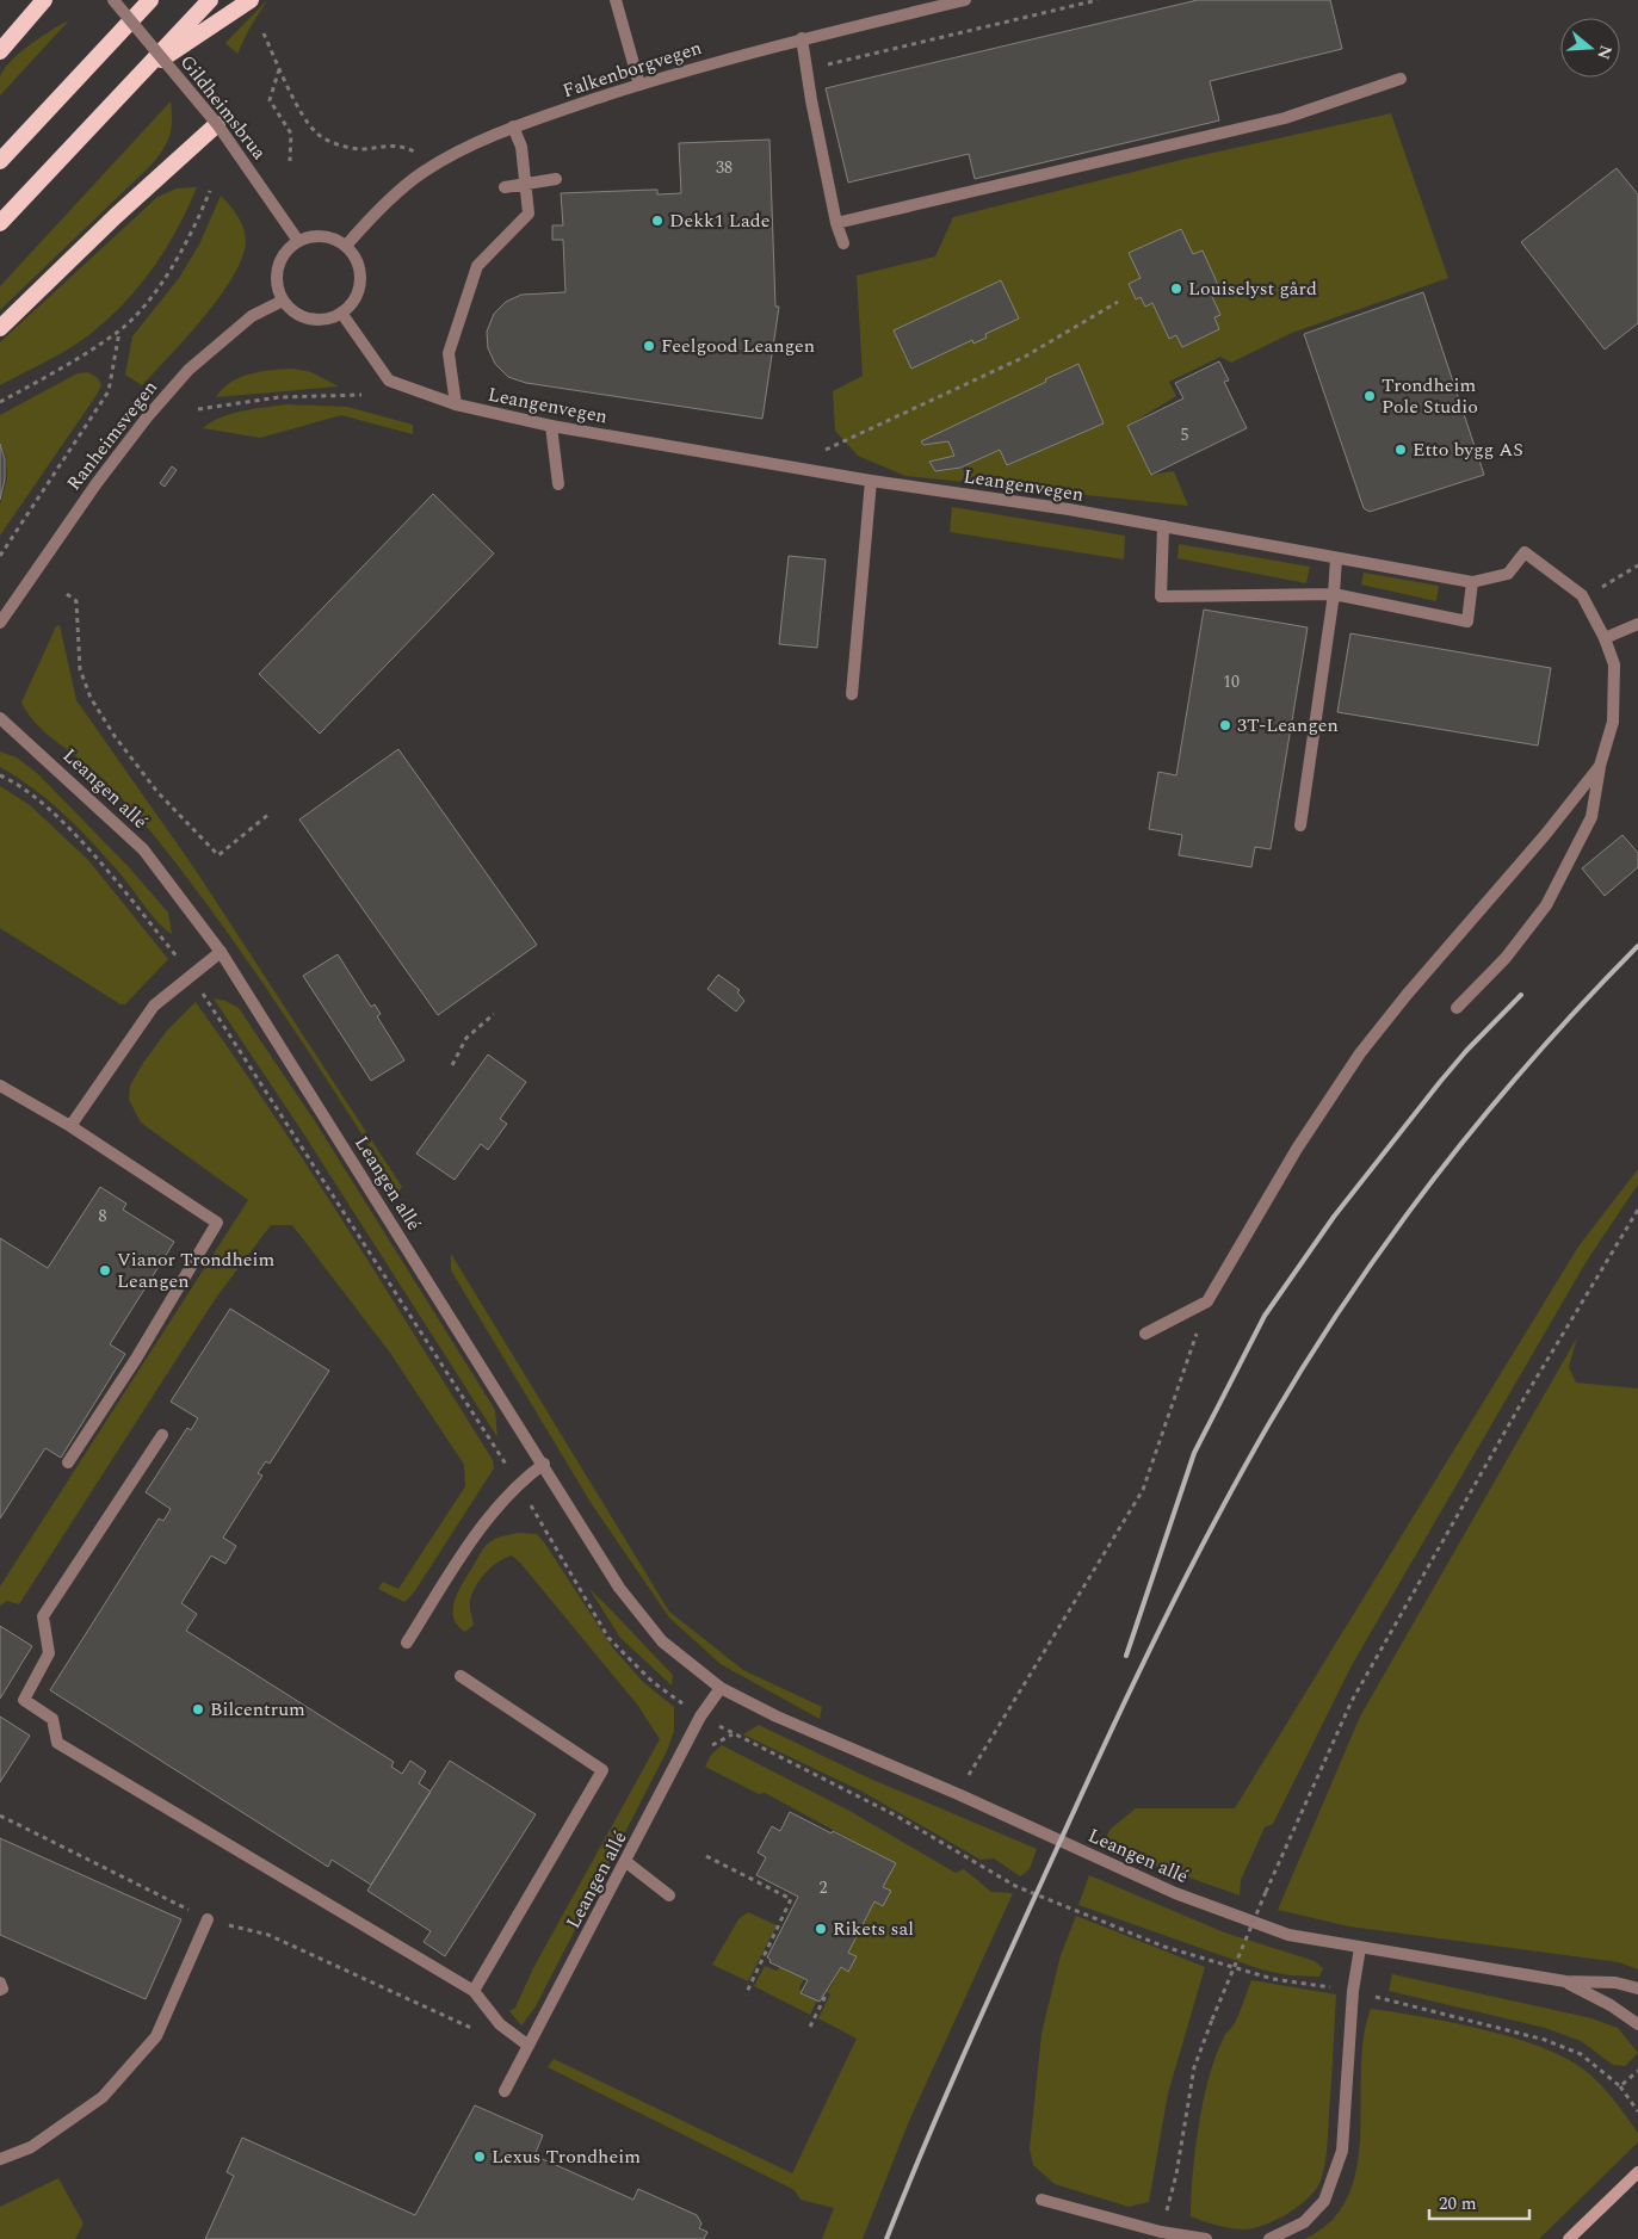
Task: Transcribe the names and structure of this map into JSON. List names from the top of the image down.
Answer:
{
  "streets": {
    "street": [
      "Falkenborgvegen",
      "Gildheimsbrua",
      "Leangenvegen",
      "Ranheimsvegen",
      "Leangen allé"
    ]
  },
  "crossings": [
    ["Falkenborgvegen", "Gildheimsbrua"],
    ["Falkenborgvegen", "Leangenvegen"],
    ["Falkenborgvegen", "Ranheimsvegen"],
    ["Gildheimsbrua", "Leangenvegen"],
    ["Gildheimsbrua", "Ranheimsvegen"],
    ["Leangenvegen", "Ranheimsvegen"]
  ],
  "places": [
    "Dekk1 Lade",
    "Louiselyst gård",
    "Feelgood Leangen",
    "Trondheim Pole Studio",
    "Etto bygg AS",
    "3T-Leangen",
    "Vianor Trondheim Leangen",
    "Bilcentrum",
    "Rikets sal",
    "Lexus Trondheim"
  ],
  "house_numbers": [
    "38",
    "5",
    "10",
    "8",
    "2"
  ],
  "scale_bar": "20 m",
  "north": "right"
}
